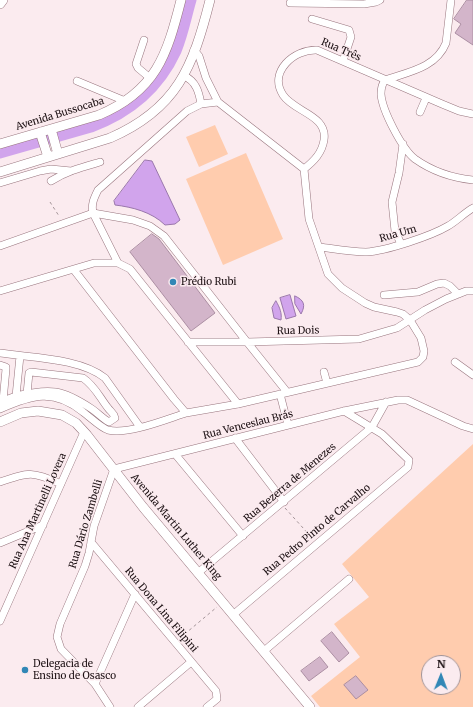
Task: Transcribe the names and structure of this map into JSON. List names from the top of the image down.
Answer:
{
  "streets": {
    "main road": ["Avenida Bussocaba", "Avenida Martin Luther King"],
    "street": [
      "Rua Três",
      "Rua Um",
      "Rua Dois",
      "Rua Venceslau Brás",
      "Rua Bezerra de Menezes",
      "Rua Ana Martinelli Lovera",
      "Rua Dário Zambelli",
      "Rua Pedro Pinto de Carvalho",
      "Rua Dona Lina Filipini"
    ]
  },
  "crossings": [
    ["Rua Venceslau Brás", "Rua Bezerra de Menezes"],
    ["Rua Venceslau Brás", "Rua Dário Zambelli"],
    ["Rua Venceslau Brás", "Avenida Martin Luther King"],
    ["Rua Bezerra de Menezes", "Avenida Martin Luther King"],
    ["Rua Bezerra de Menezes", "Rua Pedro Pinto de Carvalho"],
    ["Rua Ana Martinelli Lovera", "Avenida Martin Luther King"],
    ["Rua Dário Zambelli", "Avenida Martin Luther King"],
    ["Rua Dário Zambelli", "Rua Dona Lina Filipini"],
    ["Avenida Martin Luther King", "Rua Pedro Pinto de Carvalho"]
  ],
  "places": ["Prédio Rubi", "Delegacia de Ensino de Osasco"],
  "north": "top"
}
